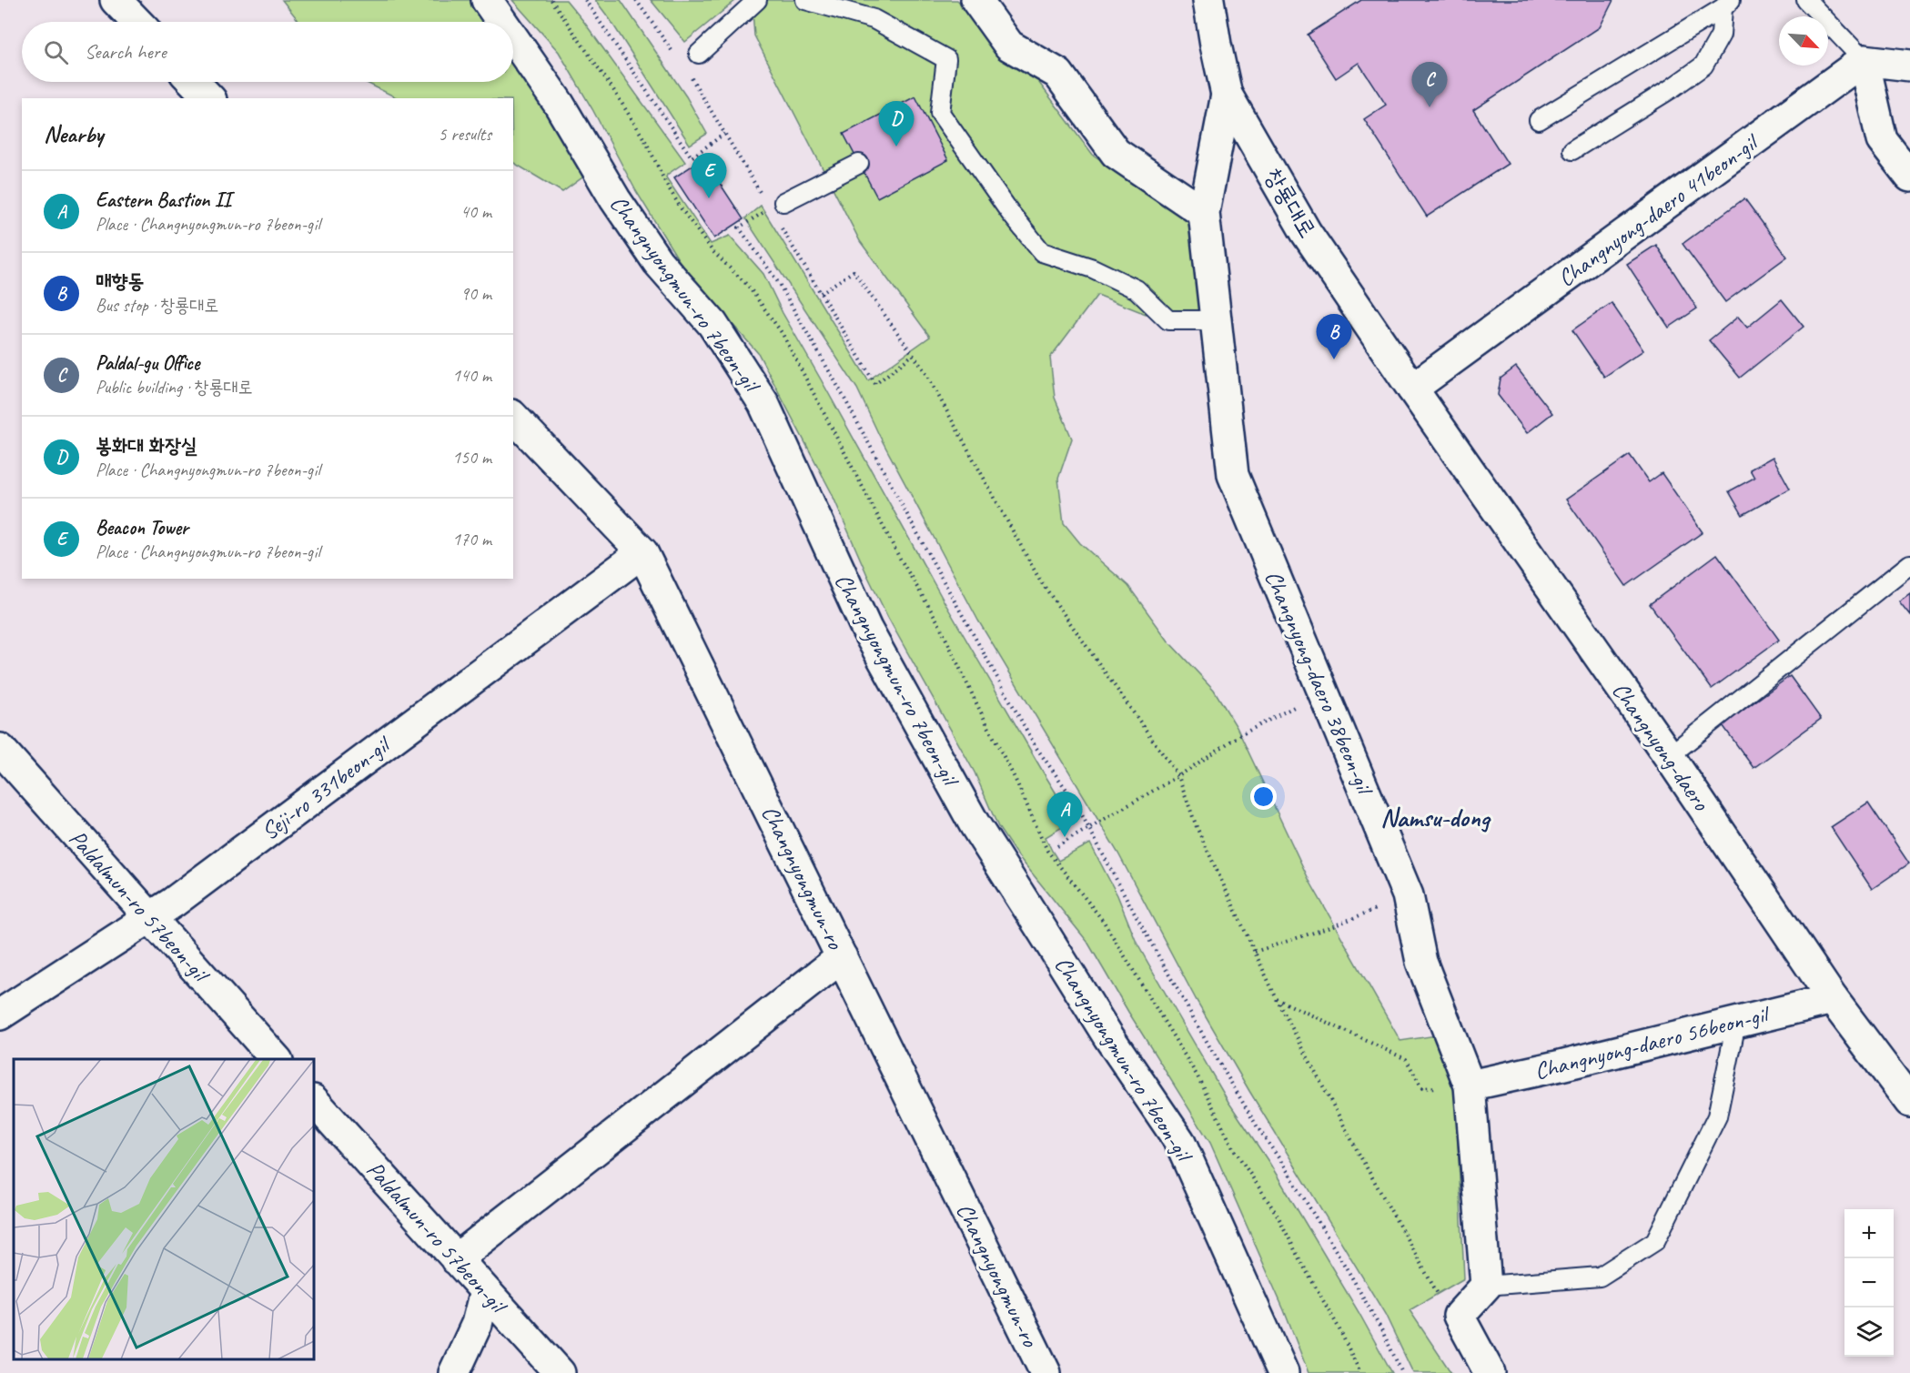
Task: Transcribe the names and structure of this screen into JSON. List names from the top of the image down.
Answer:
{
  "streets": {
    "street": [
      "창룡대로",
      "Changnyong-daero 41beon-gil",
      "Changnyongmun-ro 7beon-gil",
      "Changnyong-daero 38beon-gil",
      "Changnyong-daero",
      "Seji-ro 331beon-gil",
      "Changnyongmun-ro",
      "Paldalmun-ro 57beon-gil",
      "Changnyong-daero 56beon-gil"
    ]
  },
  "crossings": [
    ["창룡대로", "Changnyong-daero 41beon-gil"],
    ["창룡대로", "Changnyong-daero 38beon-gil"],
    ["창룡대로", "Changnyong-daero"],
    ["Changnyong-daero 41beon-gil", "Changnyong-daero"],
    ["Changnyong-daero 38beon-gil", "Changnyong-daero 56beon-gil"],
    ["Changnyong-daero", "Changnyong-daero 56beon-gil"],
    ["Seji-ro 331beon-gil", "Changnyongmun-ro"],
    ["Seji-ro 331beon-gil", "Paldalmun-ro 57beon-gil"]
  ],
  "districts": ["Namsu-dong"],
  "north": "bottom right",
  "page": {
    "search": "Search here",
    "pins": [
      "C",
      "D",
      "E",
      "B",
      "A"
    ],
    "heading": ["Nearby", "5 results"],
    "list": [
      {
        "mark": "A",
        "name": "Eastern Bastion II",
        "note": "Place · Changnyongmun-ro 7beon-gil",
        "value": "40 m"
      },
      {
        "mark": "B",
        "name": "매향동",
        "note": "Bus stop · 창룡대로",
        "value": "90 m"
      },
      {
        "mark": "C",
        "name": "Paldal-gu Office",
        "note": "Public building · 창룡대로",
        "value": "140 m"
      },
      {
        "mark": "D",
        "name": "봉화대 화장실",
        "note": "Place · Changnyongmun-ro 7beon-gil",
        "value": "150 m"
      },
      {
        "mark": "E",
        "name": "Beacon Tower",
        "note": "Place · Changnyongmun-ro 7beon-gil",
        "value": "170 m"
      }
    ],
    "map_buttons": ["+", "−"]
  }
}
